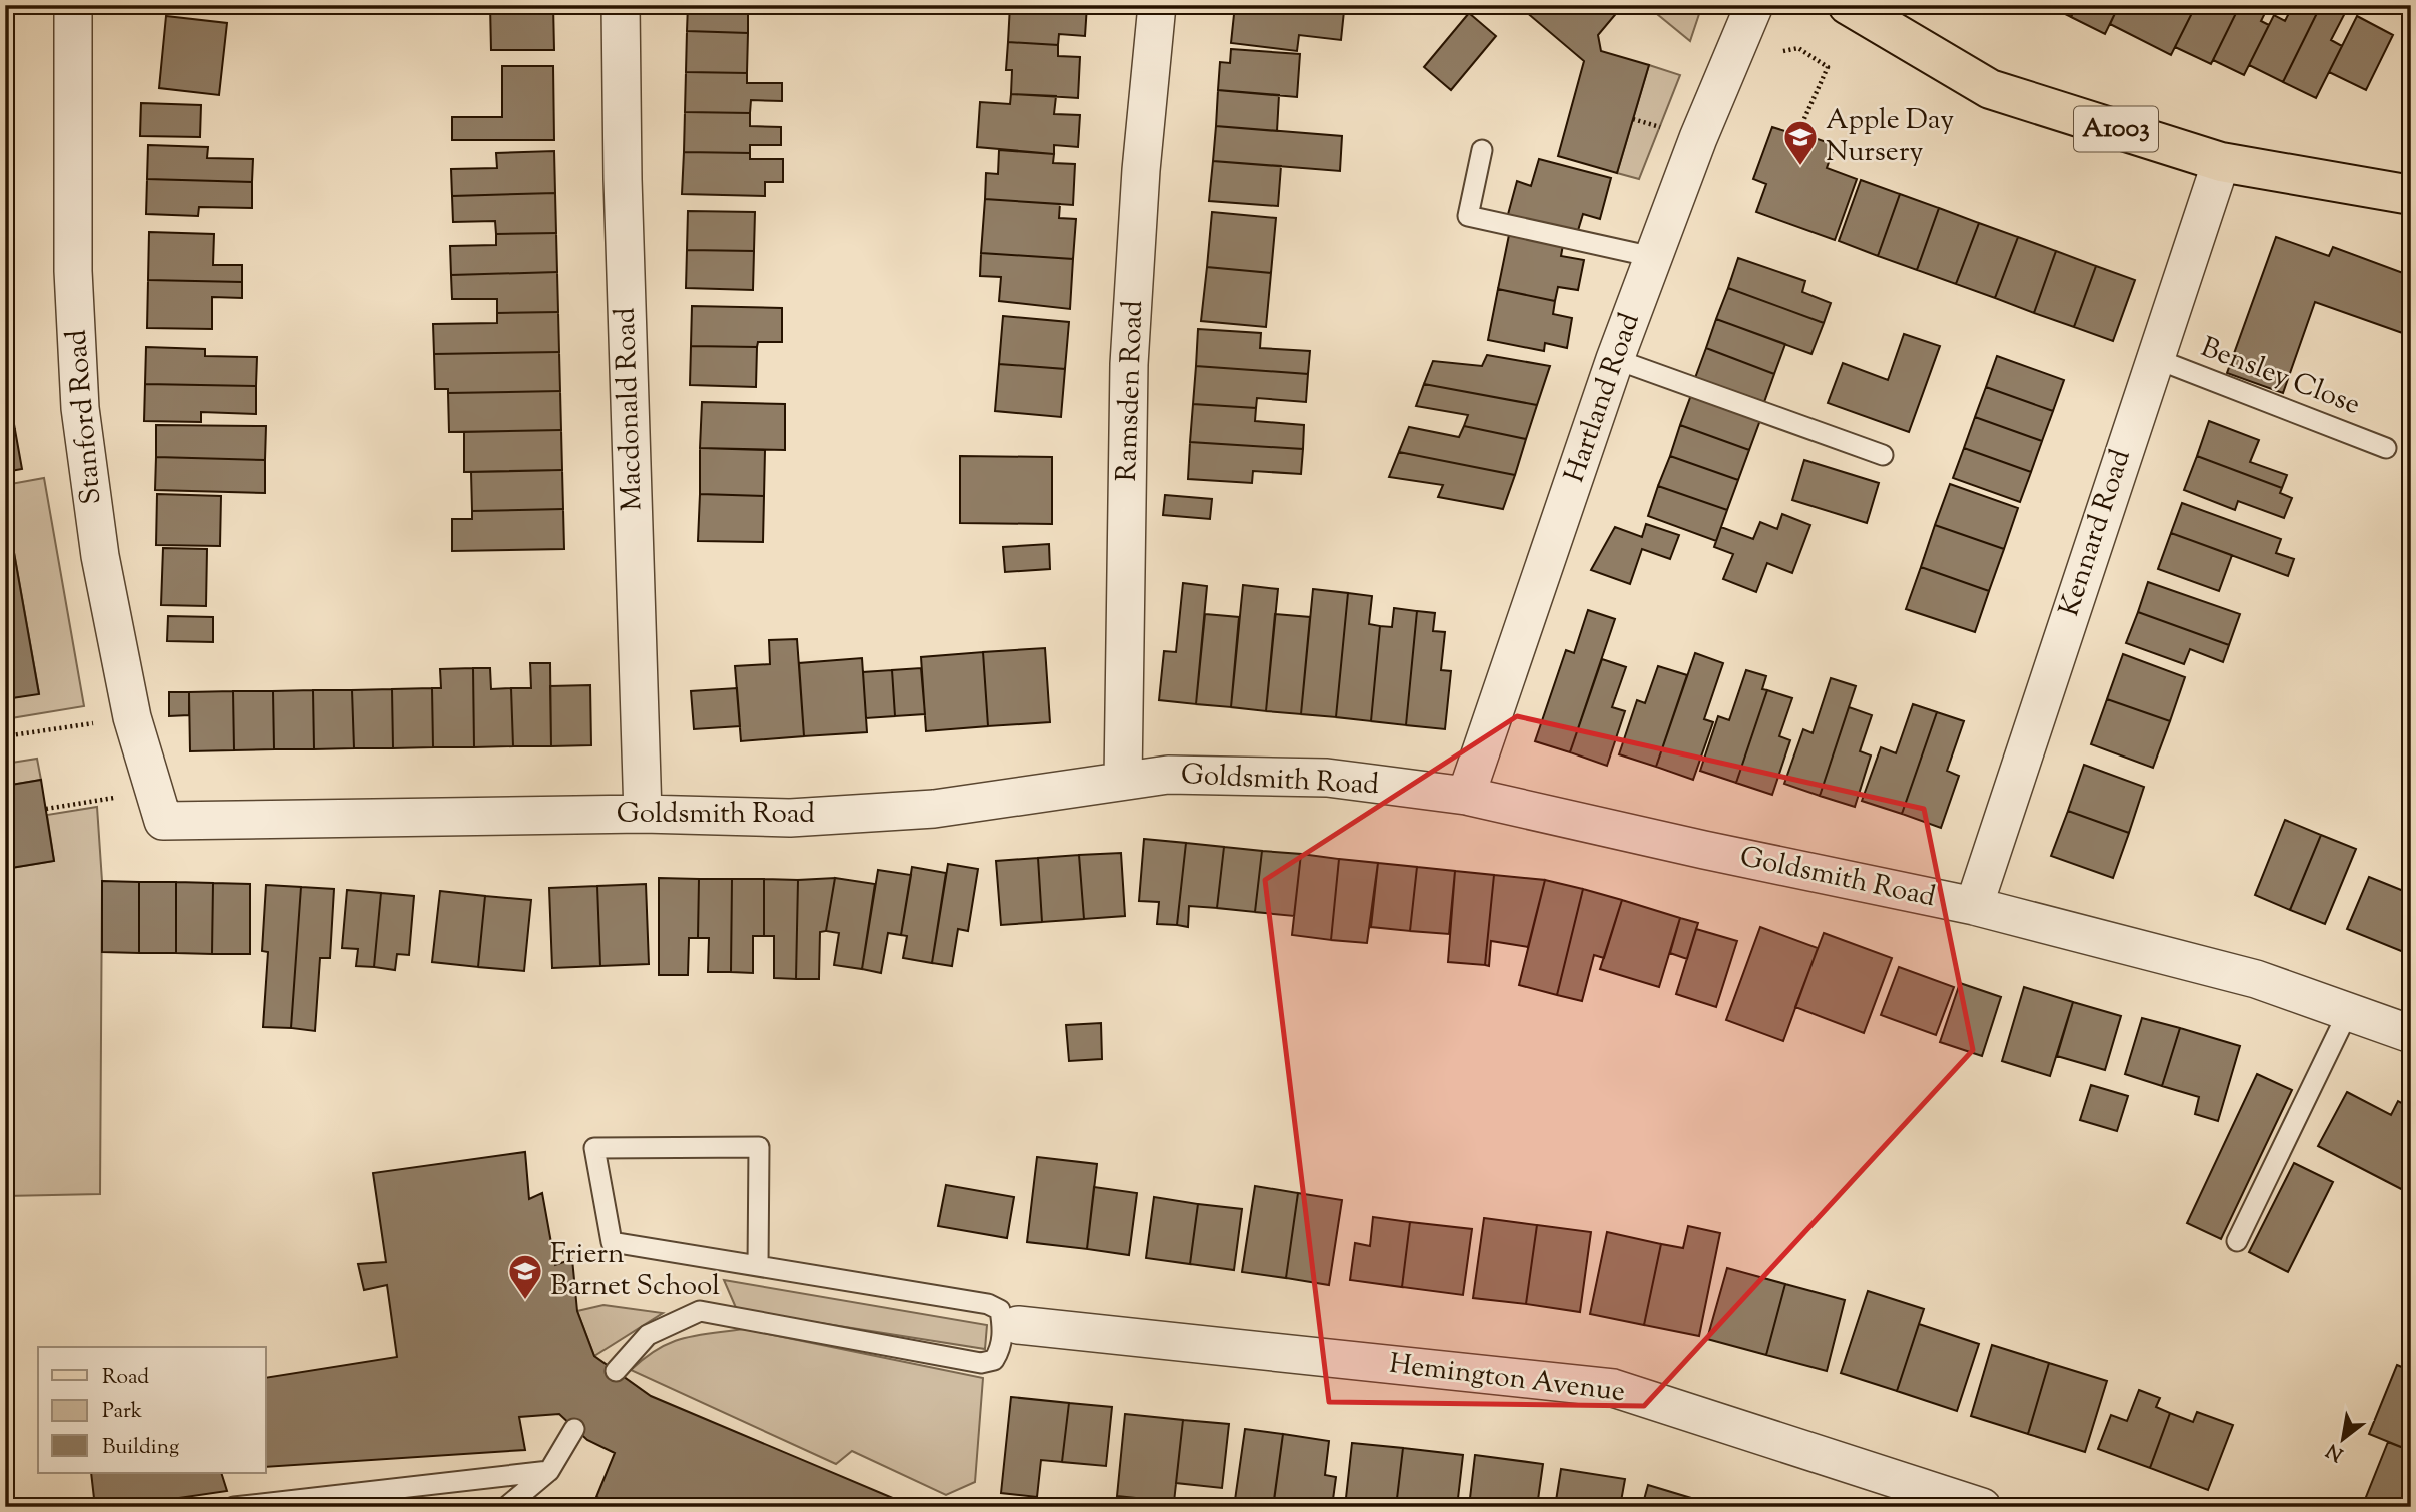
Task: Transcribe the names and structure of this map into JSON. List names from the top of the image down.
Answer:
{
  "streets": {
    "main road": ["A1003"],
    "street": [
      "Ramsden Road",
      "Hartland Road",
      "Macdonald Road",
      "Stanford Road",
      "Kennard Road",
      "Goldsmith Road",
      "Hemington Avenue"
    ],
    "lane": ["Bensley Close"]
  },
  "crossings": [
    ["A1003", "Kennard Road"],
    ["Bensley Close", "Kennard Road"],
    ["Ramsden Road", "Goldsmith Road"],
    ["Hartland Road", "Goldsmith Road"],
    ["Macdonald Road", "Goldsmith Road"],
    ["Stanford Road", "Goldsmith Road"],
    ["Kennard Road", "Goldsmith Road"]
  ],
  "places": {
    "school or university": ["Apple Day Nursery", "Friern Barnet School"]
  },
  "legend": ["Road", "Park", "Building"],
  "north": "bottom left"
}
